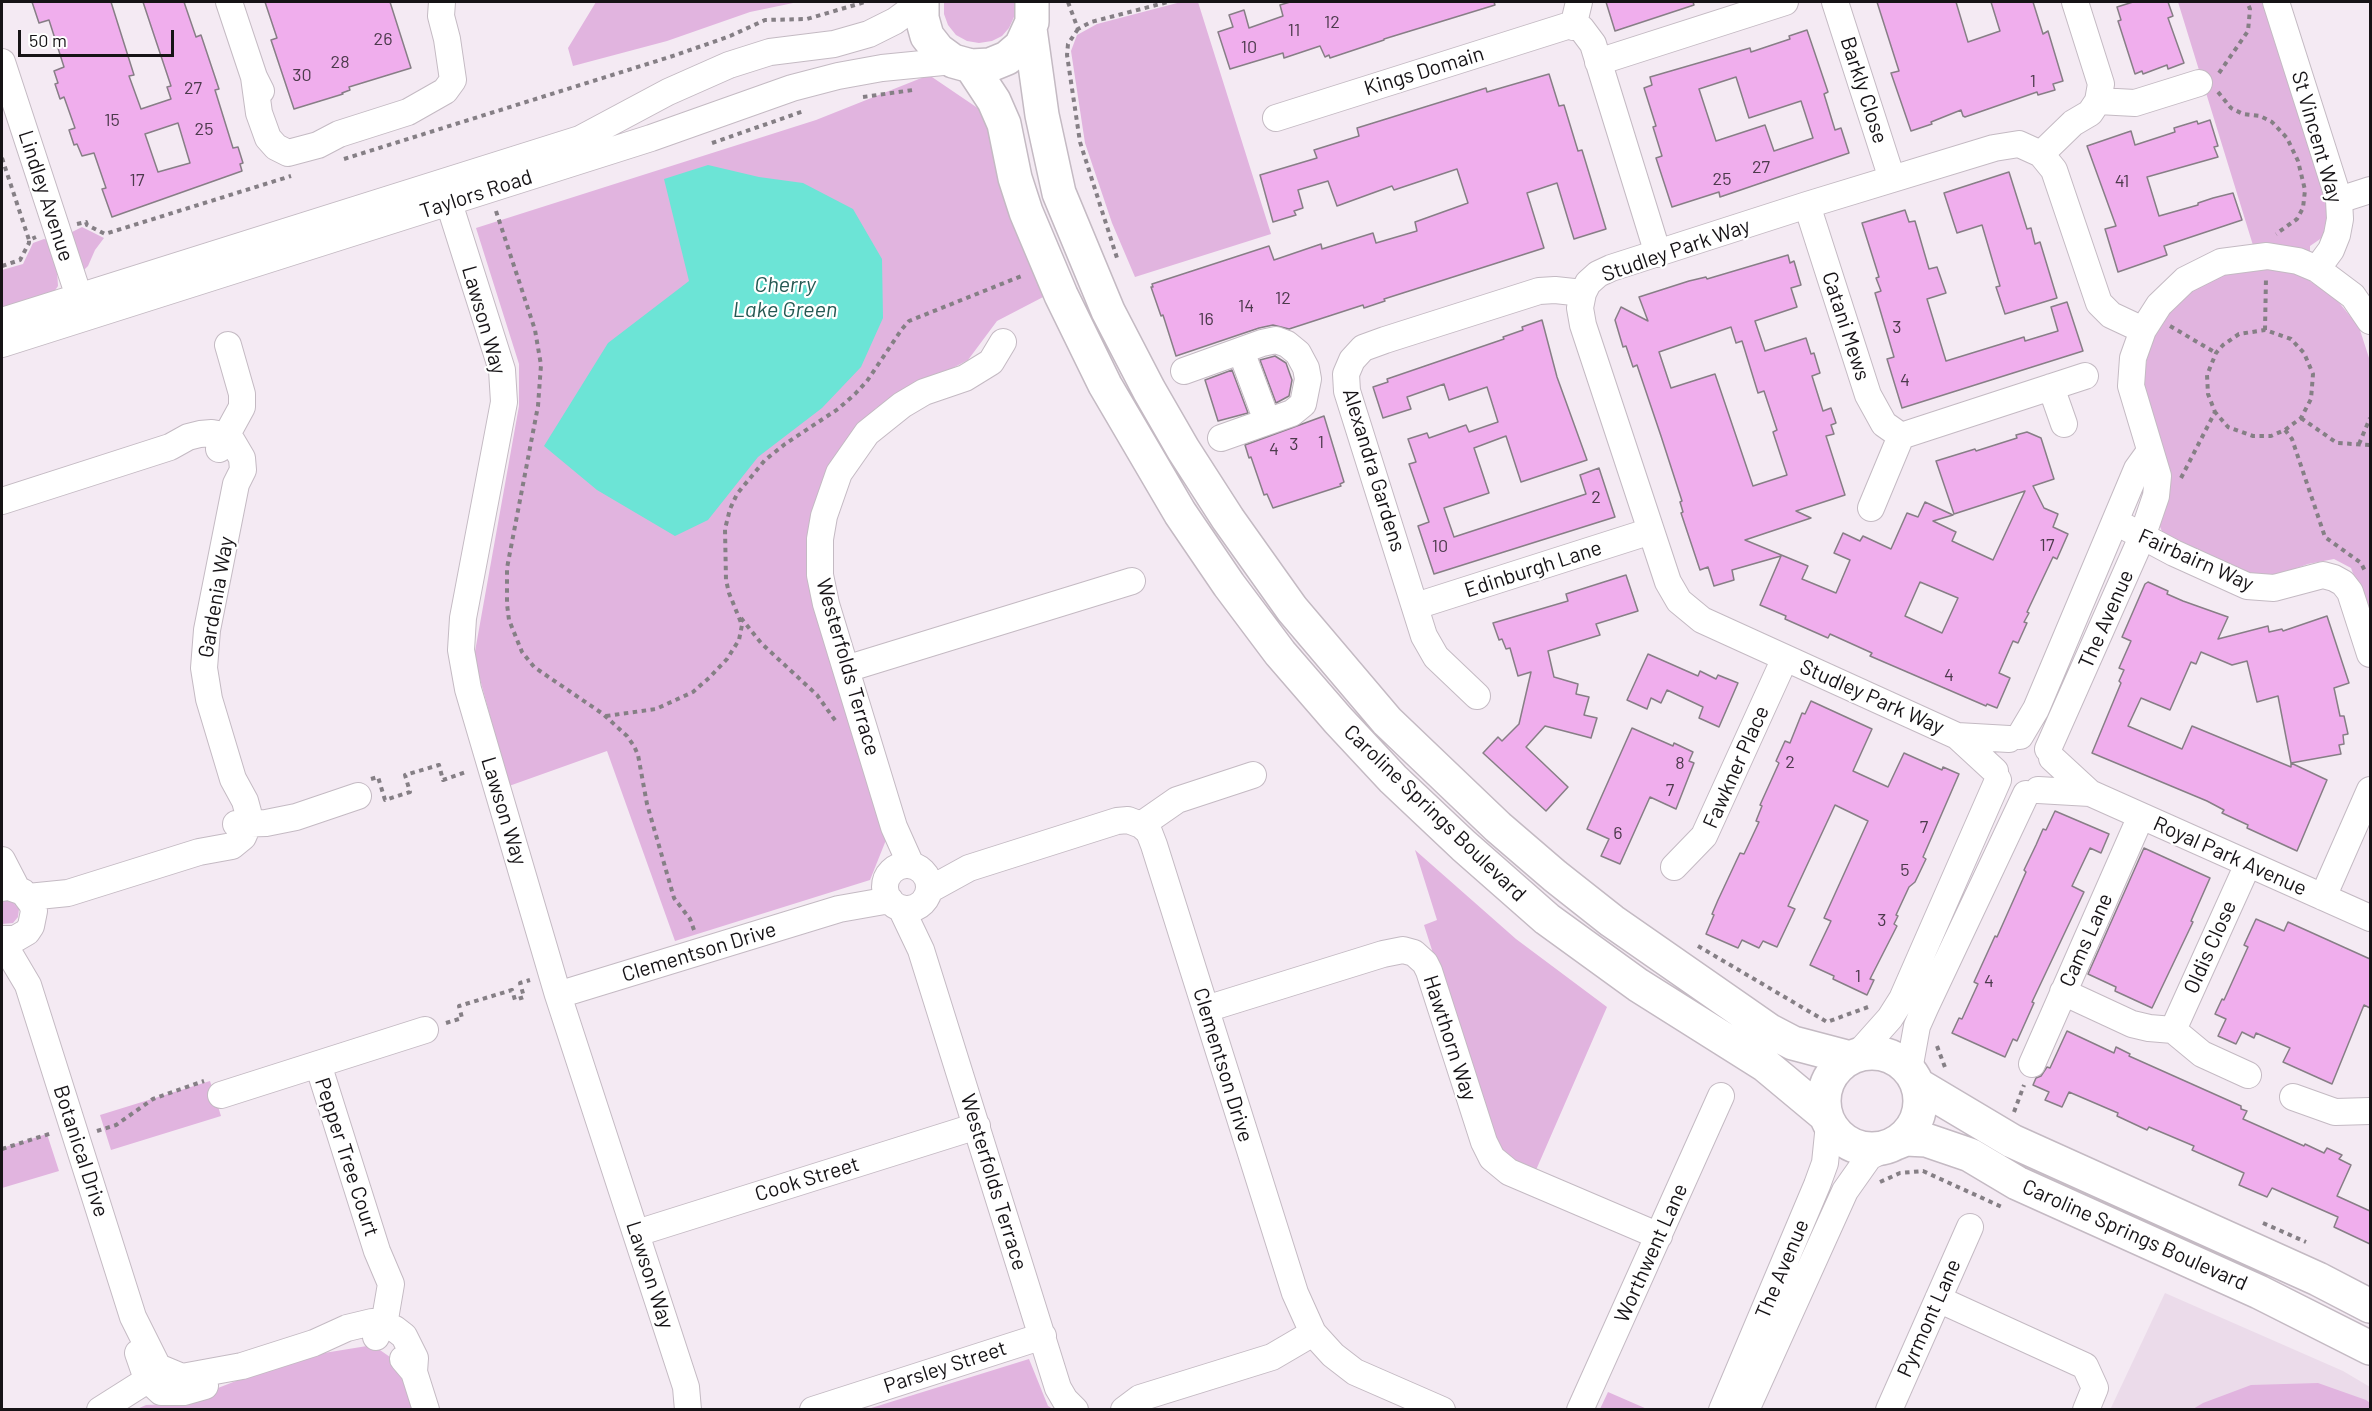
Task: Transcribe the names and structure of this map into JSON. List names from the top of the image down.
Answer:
{
  "streets": {
    "main road": ["Caroline Springs Boulevard"],
    "street": [
      "Kings Domain",
      "Barkly Close",
      "St Vincent Way",
      "Taylors Road",
      "Lindley Avenue",
      "Studley Park Way",
      "Lawson Way",
      "Catani Mews",
      "Alexandra Gardens",
      "Fairbairn Way",
      "Edinburgh Lane",
      "Gardenia Way",
      "The Avenue",
      "Westerfolds Terrace",
      "Fawkner Place",
      "Royal Park Avenue",
      "Cams Lane",
      "Oldis Close",
      "Clementson Drive",
      "Hawthorn Way",
      "Botanical Drive",
      "Pepper Tree Court",
      "Cook Street",
      "Worthwent Lane",
      "Pyrmont Lane",
      "Parsley Street"
    ]
  },
  "crossings": [
    ["Barkly Close", "Studley Park Way"],
    ["St Vincent Way", "The Avenue"],
    ["Taylors Road", "Lindley Avenue"],
    ["Taylors Road", "Lawson Way"],
    ["Taylors Road", "Caroline Springs Boulevard"],
    ["Studley Park Way", "Catani Mews"],
    ["Studley Park Way", "Alexandra Gardens"],
    ["Studley Park Way", "Edinburgh Lane"],
    ["Studley Park Way", "The Avenue"],
    ["Studley Park Way", "Fawkner Place"],
    ["Studley Park Way", "Royal Park Avenue"],
    ["Lawson Way", "Clementson Drive"],
    ["Lawson Way", "Cook Street"],
    ["Alexandra Gardens", "Edinburgh Lane"],
    ["Fairbairn Way", "The Avenue"],
    ["The Avenue", "Caroline Springs Boulevard"],
    ["The Avenue", "Royal Park Avenue"],
    ["Westerfolds Terrace", "Clementson Drive"],
    ["Westerfolds Terrace", "Cook Street"],
    ["Westerfolds Terrace", "Parsley Street"],
    ["Royal Park Avenue", "Cams Lane"],
    ["Royal Park Avenue", "Oldis Close"],
    ["Clementson Drive", "Hawthorn Way"],
    ["Hawthorn Way", "Worthwent Lane"]
  ],
  "water": ["Cherry Lake Green"],
  "house_numbers": [
    "12",
    "11",
    "26",
    "10",
    "28",
    "30",
    "1",
    "27",
    "15",
    "25",
    "27",
    "25",
    "17",
    "41",
    "12",
    "14",
    "16",
    "3",
    "4",
    "1",
    "3",
    "4",
    "2",
    "17",
    "10",
    "4",
    "2",
    "8",
    "7",
    "7",
    "6",
    "5",
    "3",
    "1",
    "4"
  ],
  "scale_bar": "50 m"
}
